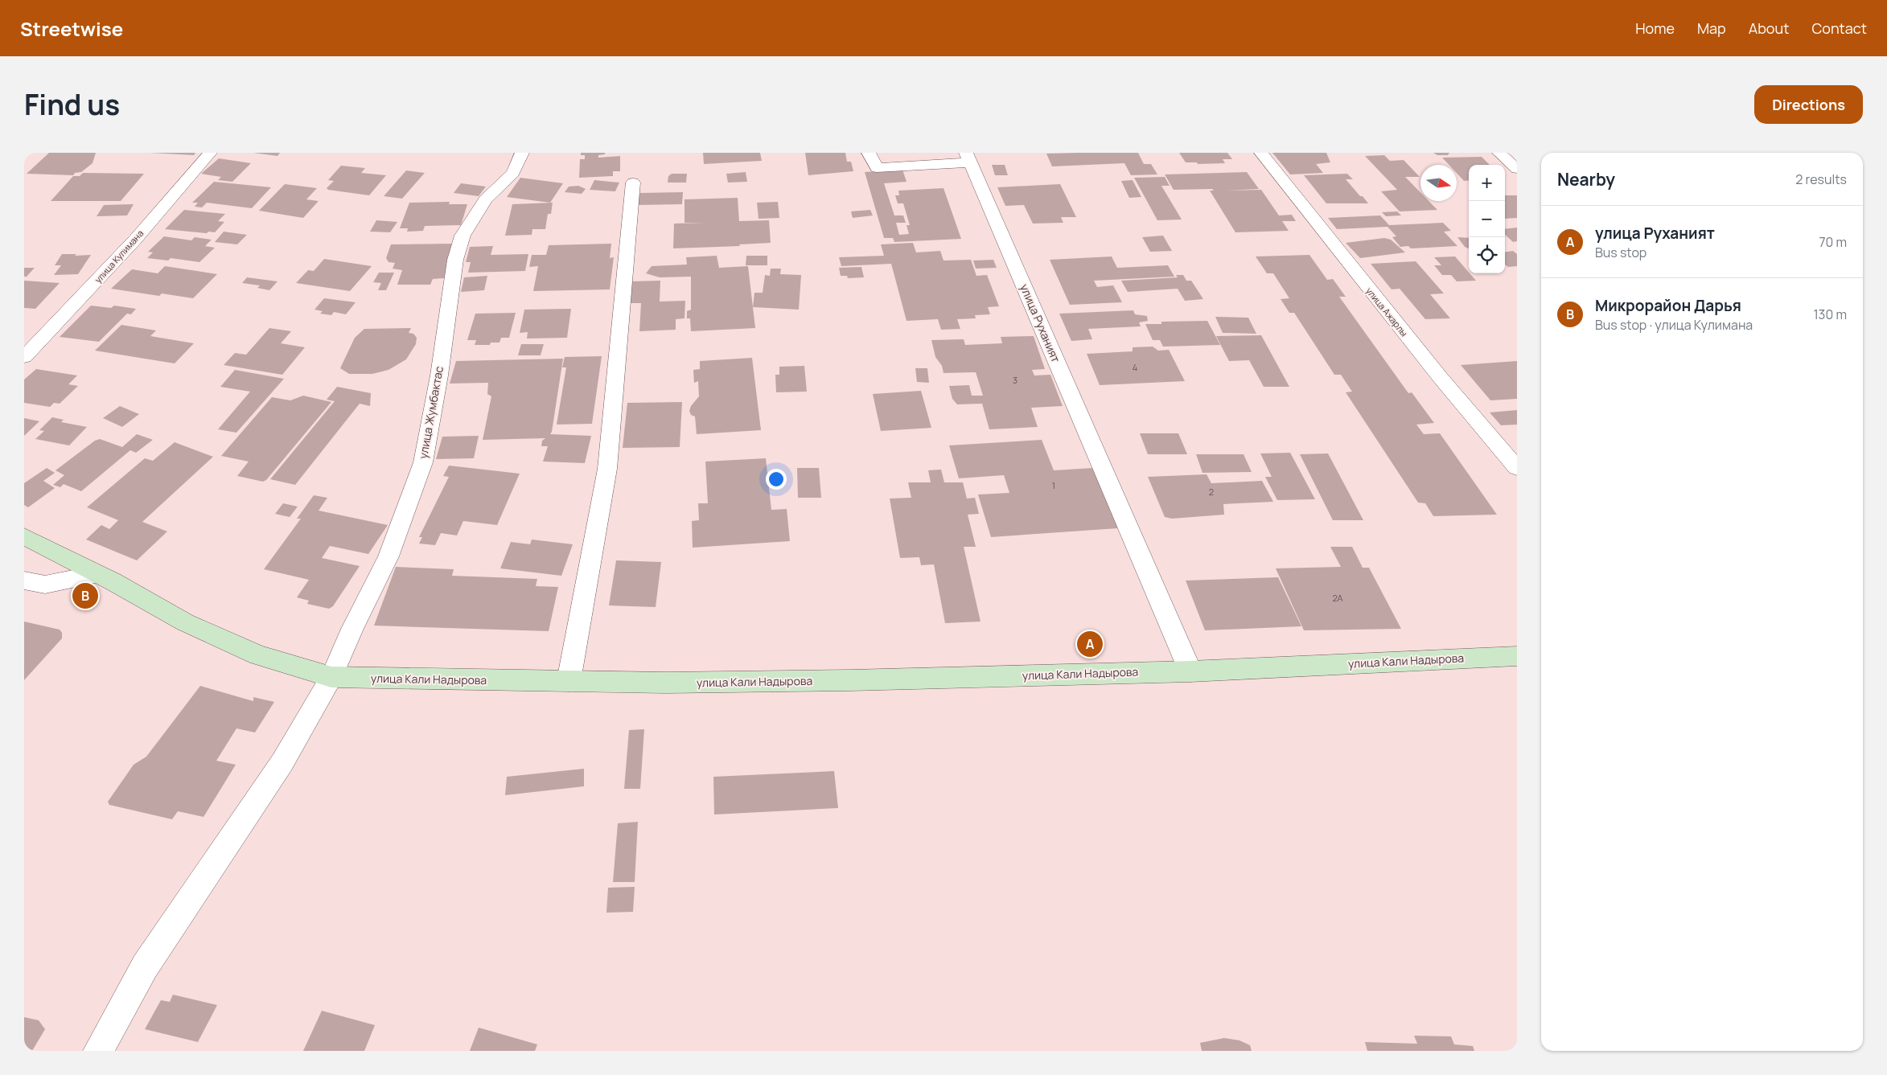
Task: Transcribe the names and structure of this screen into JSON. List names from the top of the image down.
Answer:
{
  "streets": {
    "street": [
      "улица Кулимана",
      "улица Ажарлы",
      "улица Руханият",
      "улица Жумбактас",
      "улица Кали Надырова"
    ]
  },
  "crossings": [
    ["улица Руханият", "улица Кали Надырова"],
    ["улица Жумбактас", "улица Кали Надырова"]
  ],
  "house_numbers": [
    "4",
    "3",
    "1",
    "2",
    "2А"
  ],
  "north": "right",
  "page": {
    "header": "Streetwise",
    "nav": [
      "Home",
      "Map",
      "About",
      "Contact"
    ],
    "title": "Find us",
    "buttons": "Directions",
    "heading": ["Nearby", "2 results"],
    "map_buttons": ["+", "−"],
    "list": [
      {
        "mark": "A",
        "name": "улица Руханият",
        "note": "Bus stop",
        "value": "70 m"
      },
      {
        "mark": "B",
        "name": "Микрорайон Дарья",
        "note": "Bus stop · улица Кулимана",
        "value": "130 m"
      }
    ],
    "pins": ["B", "A"]
  }
}
